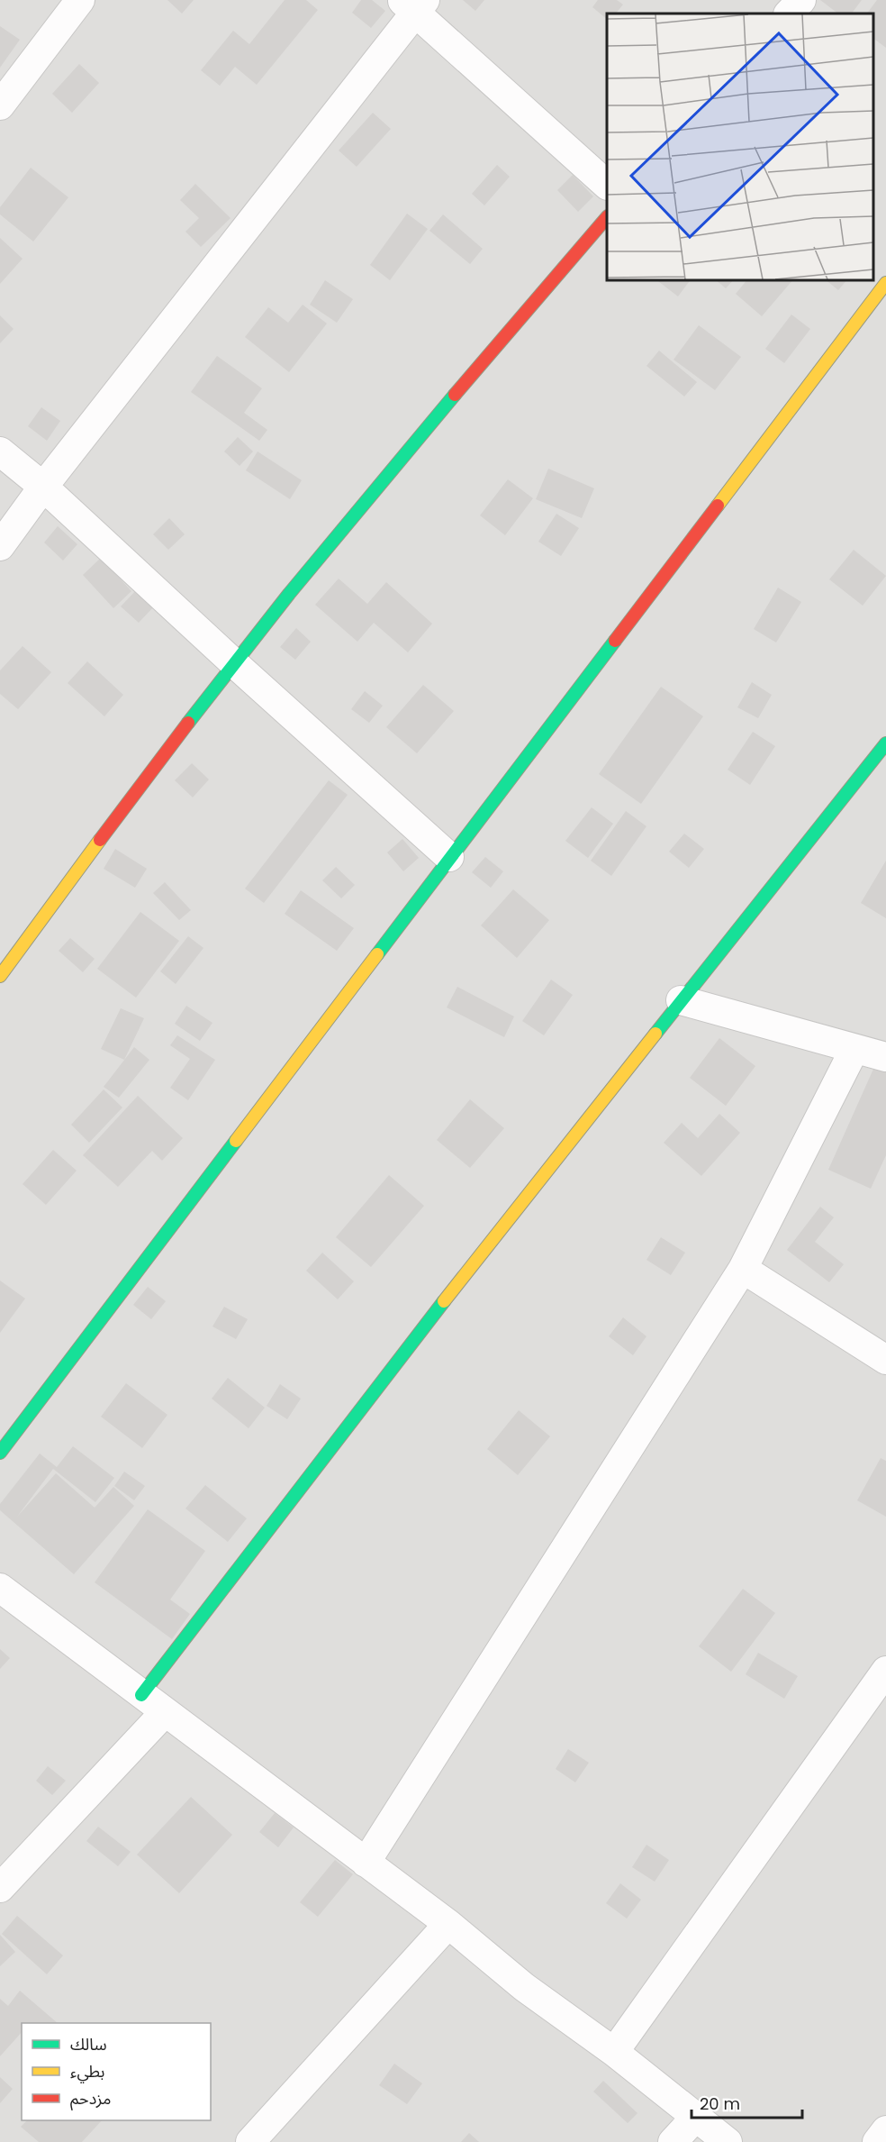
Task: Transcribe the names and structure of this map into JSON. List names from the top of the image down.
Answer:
{
  "legend": ["سالك", "بطيء", "مزدحم"],
  "scale_bar": "20 m"
}
